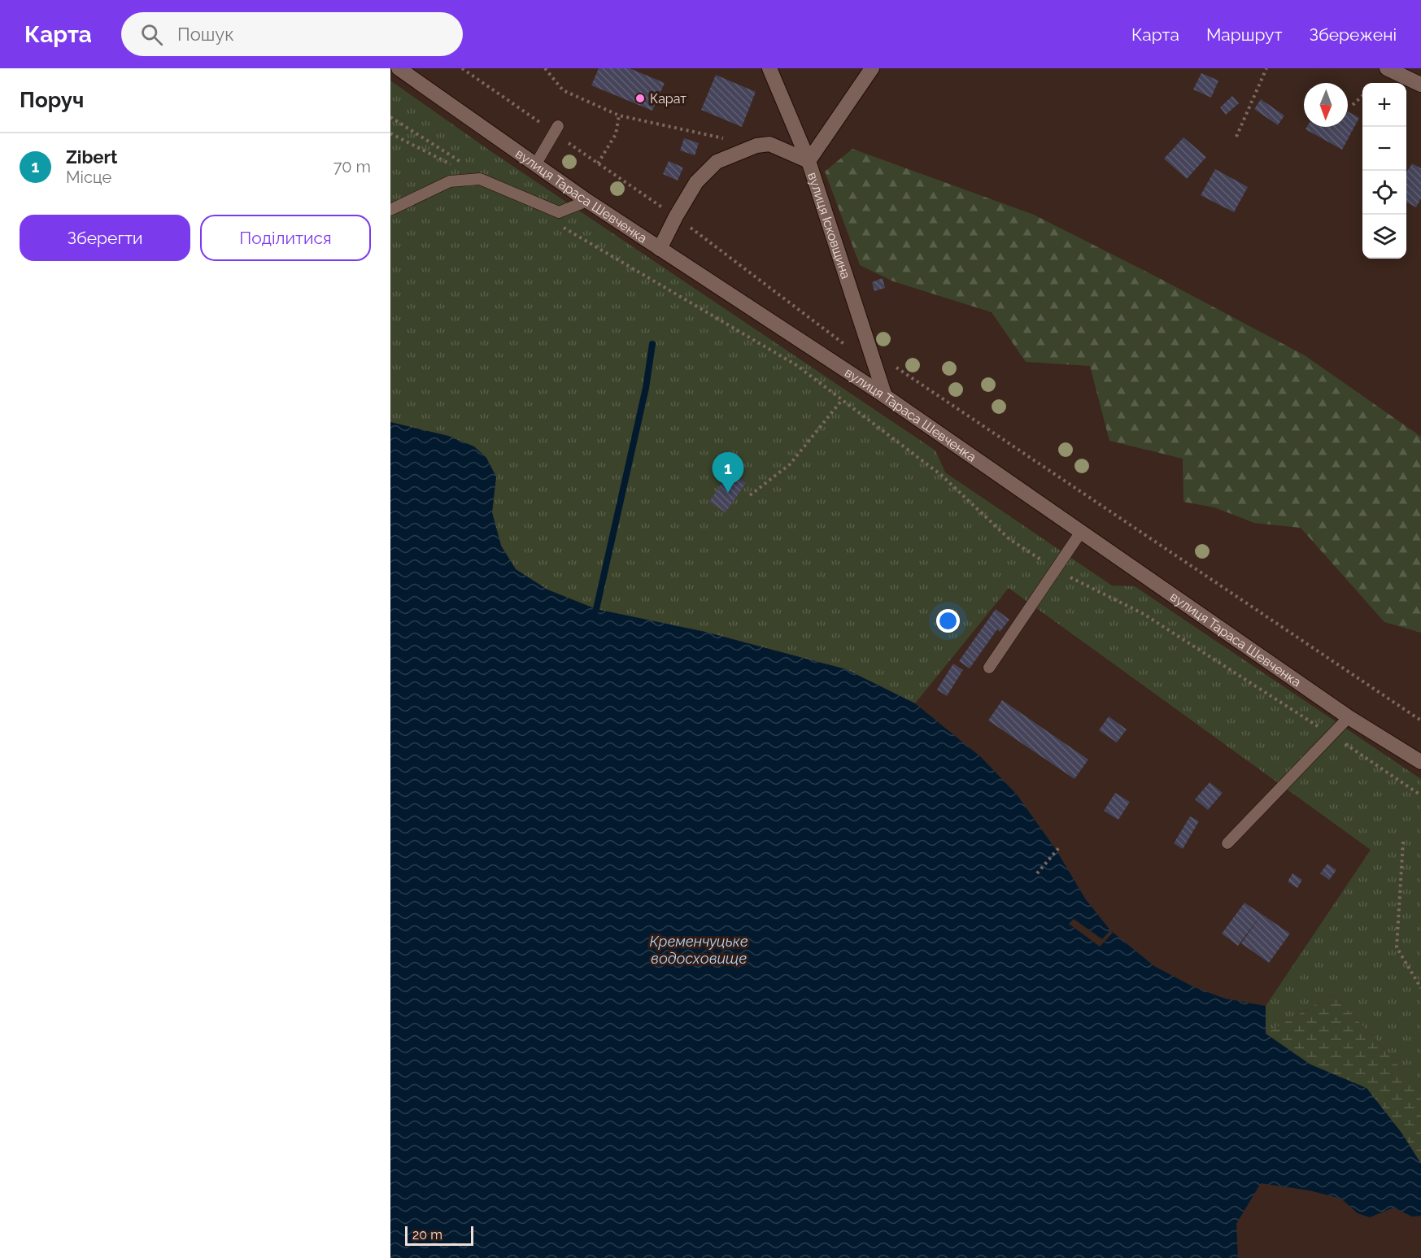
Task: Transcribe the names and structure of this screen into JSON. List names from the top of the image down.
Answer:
{
  "streets": {
    "street": ["вулиця Тараса Шевченка", "вулиця Ісковщина"]
  },
  "crossings": [
    ["вулиця Тараса Шевченка", "вулиця Ісковщина"]
  ],
  "water": ["Кременчуцьке водосховище"],
  "places": ["Карат"],
  "scale_bar": "20 m",
  "north": "bottom",
  "page": {
    "header": "Карта",
    "search": "Пошук",
    "nav": ["Карта", "Маршрут", "Збережені"],
    "heading": "Поруч",
    "map_buttons": ["+", "−"],
    "list": [
      {
        "mark": "1",
        "name": "Zibert",
        "note": "Місце",
        "value": "70 m"
      }
    ],
    "buttons": ["Зберегти", "Поділитися"],
    "pins": "1",
    "scale": "20 m"
  }
}
